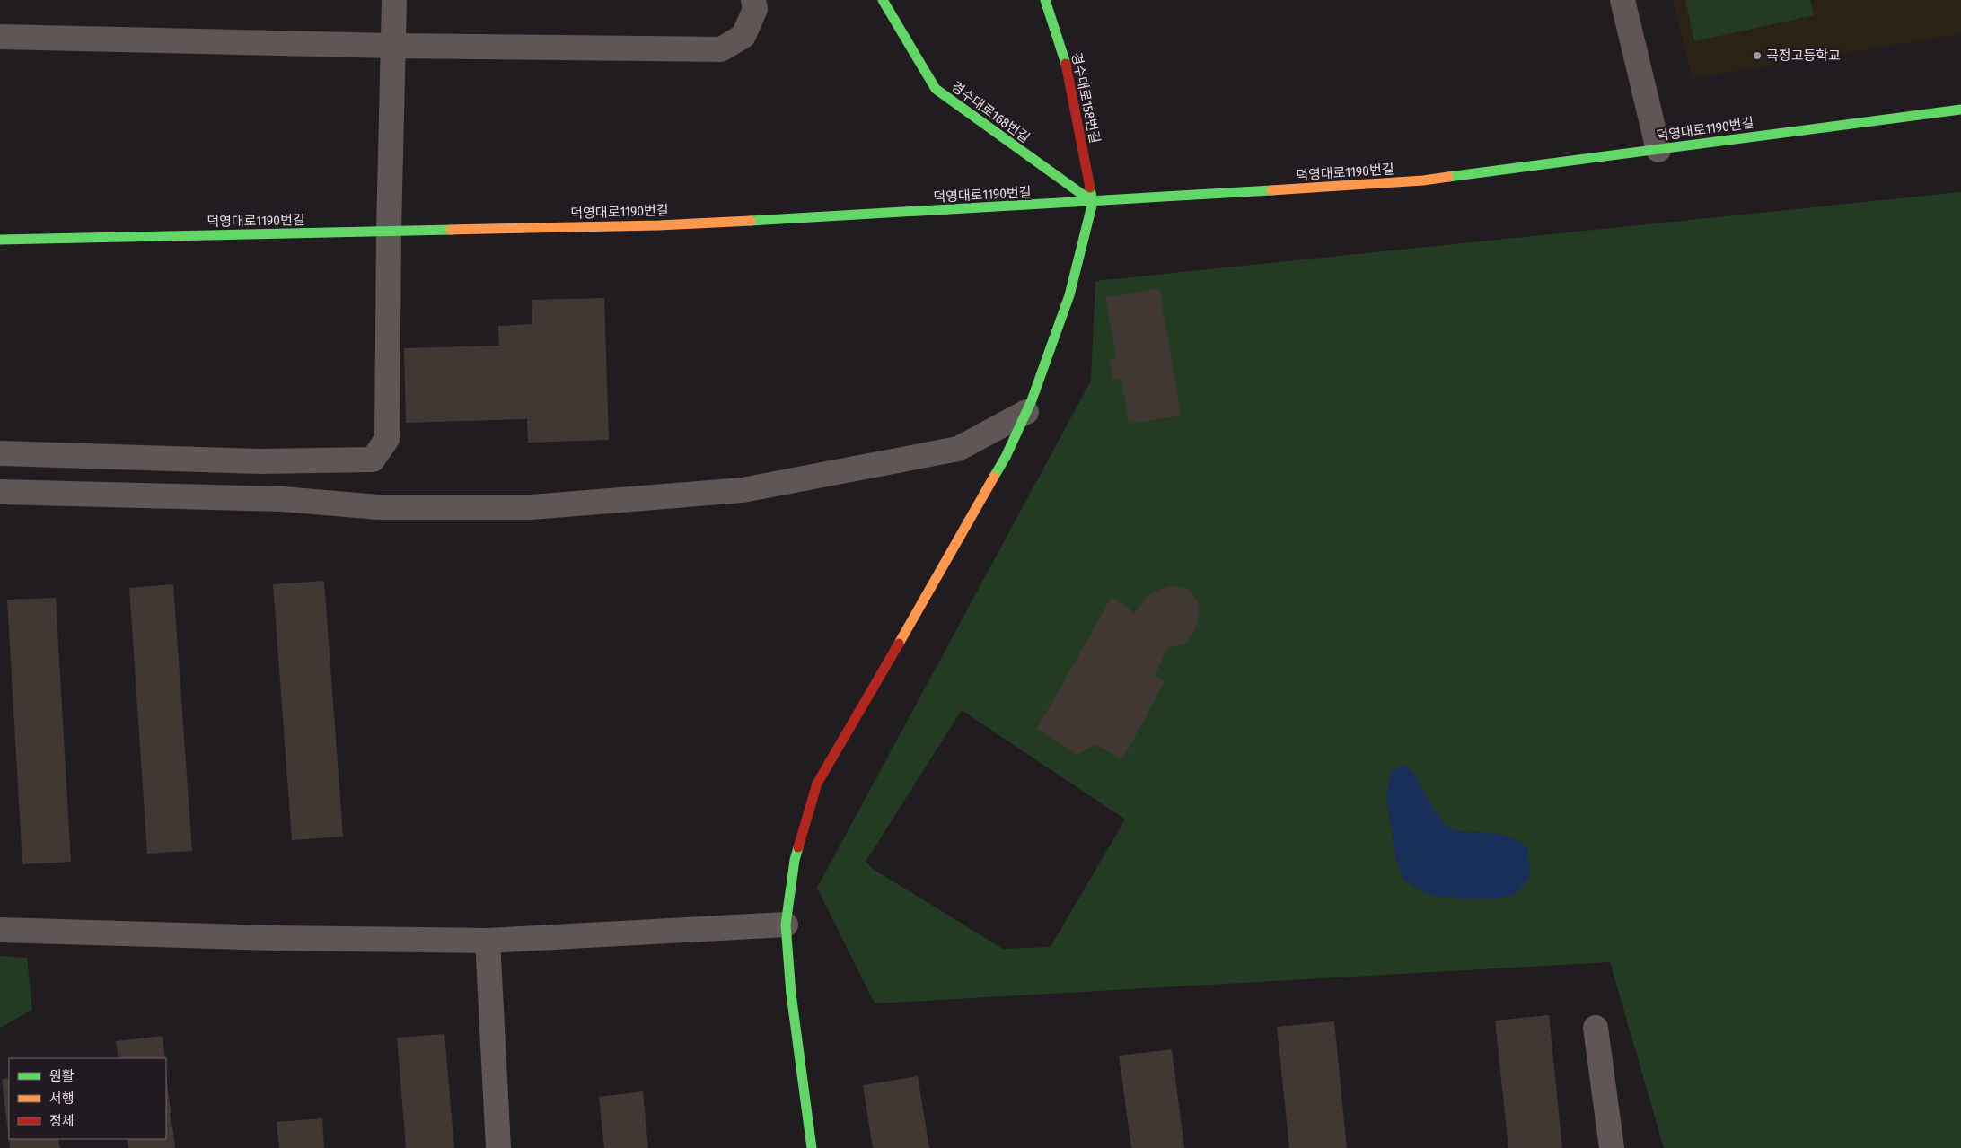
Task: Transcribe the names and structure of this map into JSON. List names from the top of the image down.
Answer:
{
  "streets": {
    "street": ["경수대로158번길", "경수대로168번길", "덕영대로1190번길"]
  },
  "crossings": [
    ["경수대로158번길", "경수대로168번길"],
    ["경수대로158번길", "덕영대로1190번길"],
    ["경수대로168번길", "덕영대로1190번길"]
  ],
  "places": ["곡정고등학교"],
  "legend": ["원활", "서행", "정체"]
}
